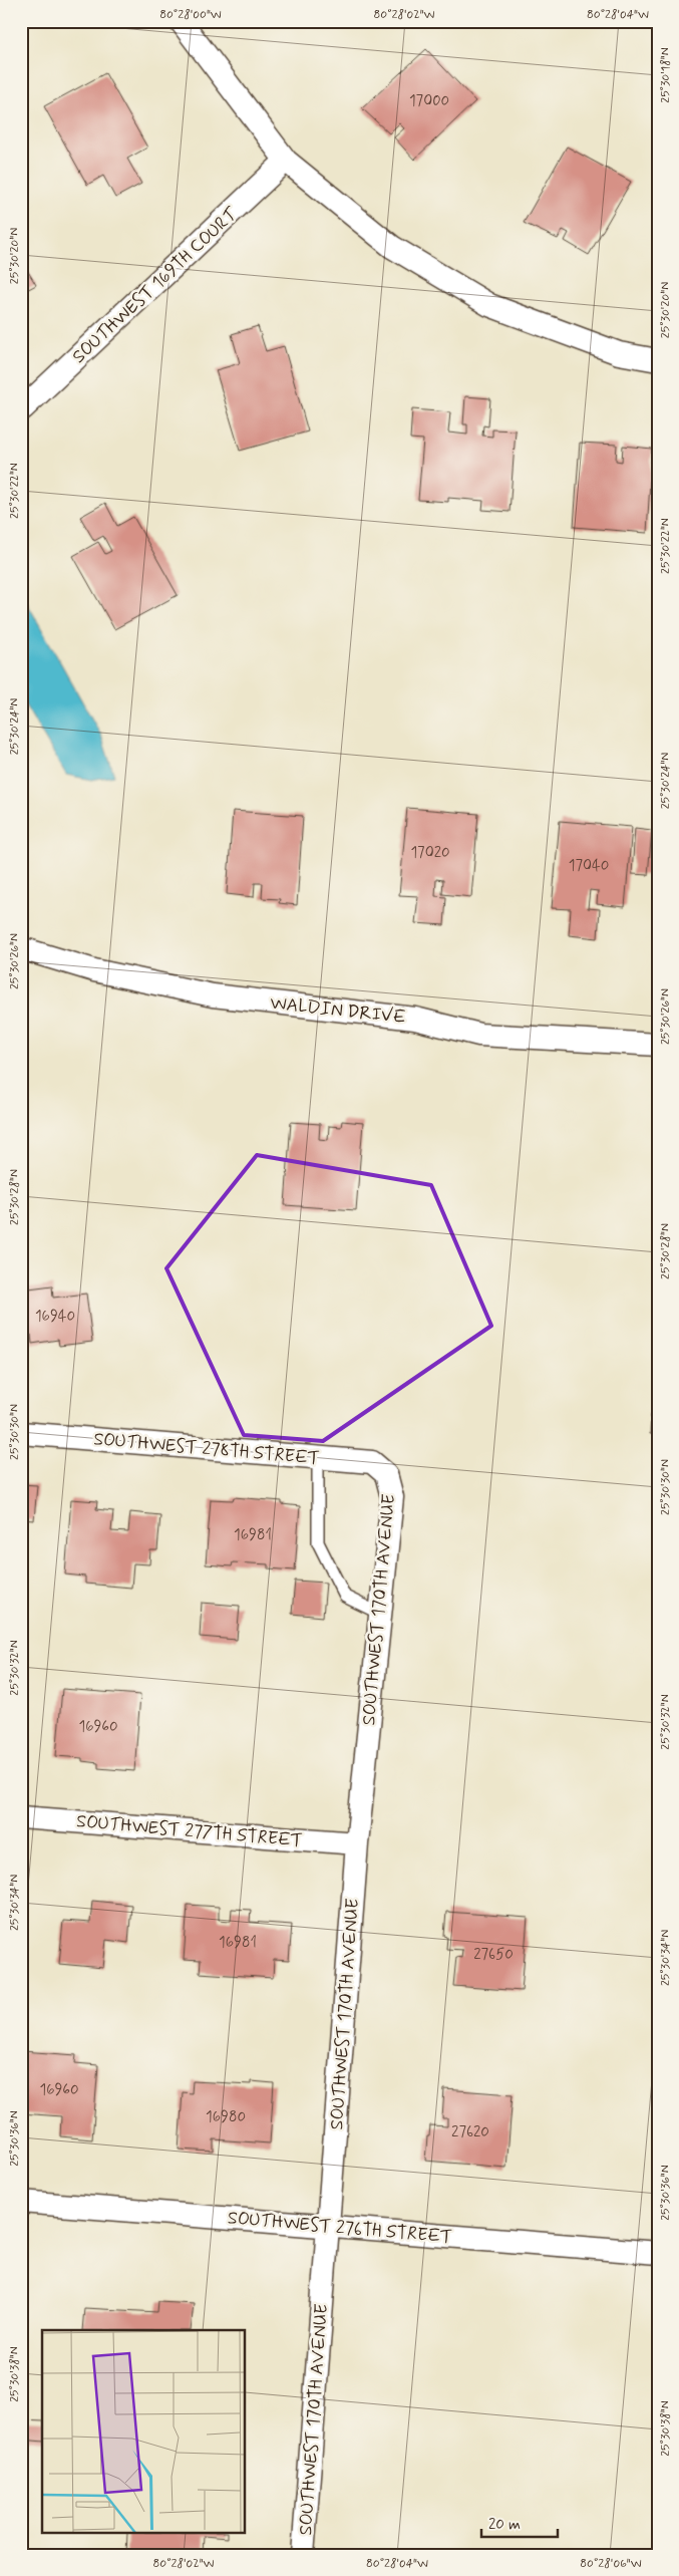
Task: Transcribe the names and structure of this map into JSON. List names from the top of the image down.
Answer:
{
  "streets": {
    "street": [
      "SOUTHWEST 169TH COURT",
      "WALDIN DRIVE",
      "SOUTHWEST 278TH STREET",
      "SOUTHWEST 170TH AVENUE",
      "SOUTHWEST 277TH STREET",
      "SOUTHWEST 276TH STREET"
    ]
  },
  "crossings": [
    ["SOUTHWEST 278TH STREET", "SOUTHWEST 170TH AVENUE"],
    ["SOUTHWEST 170TH AVENUE", "SOUTHWEST 277TH STREET"],
    ["SOUTHWEST 170TH AVENUE", "SOUTHWEST 276TH STREET"]
  ],
  "house_numbers": [
    "17000",
    "17020",
    "17040",
    "16940",
    "16981",
    "16960",
    "16981",
    "27650",
    "16960",
    "16980",
    "27620"
  ],
  "scale_bar": "20 m",
  "coordinates": [
    "80°28'00\"W",
    "80°28'02\"W",
    "80°28'04\"W",
    "25°30'18\"N",
    "25°30'20\"N",
    "25°30'22\"N",
    "25°30'24\"N",
    "25°30'26\"N",
    "25°30'28\"N",
    "25°30'30\"N",
    "25°30'32\"N",
    "25°30'34\"N",
    "25°30'36\"N",
    "25°30'38\"N",
    "80°28'06\"W"
  ]
}
